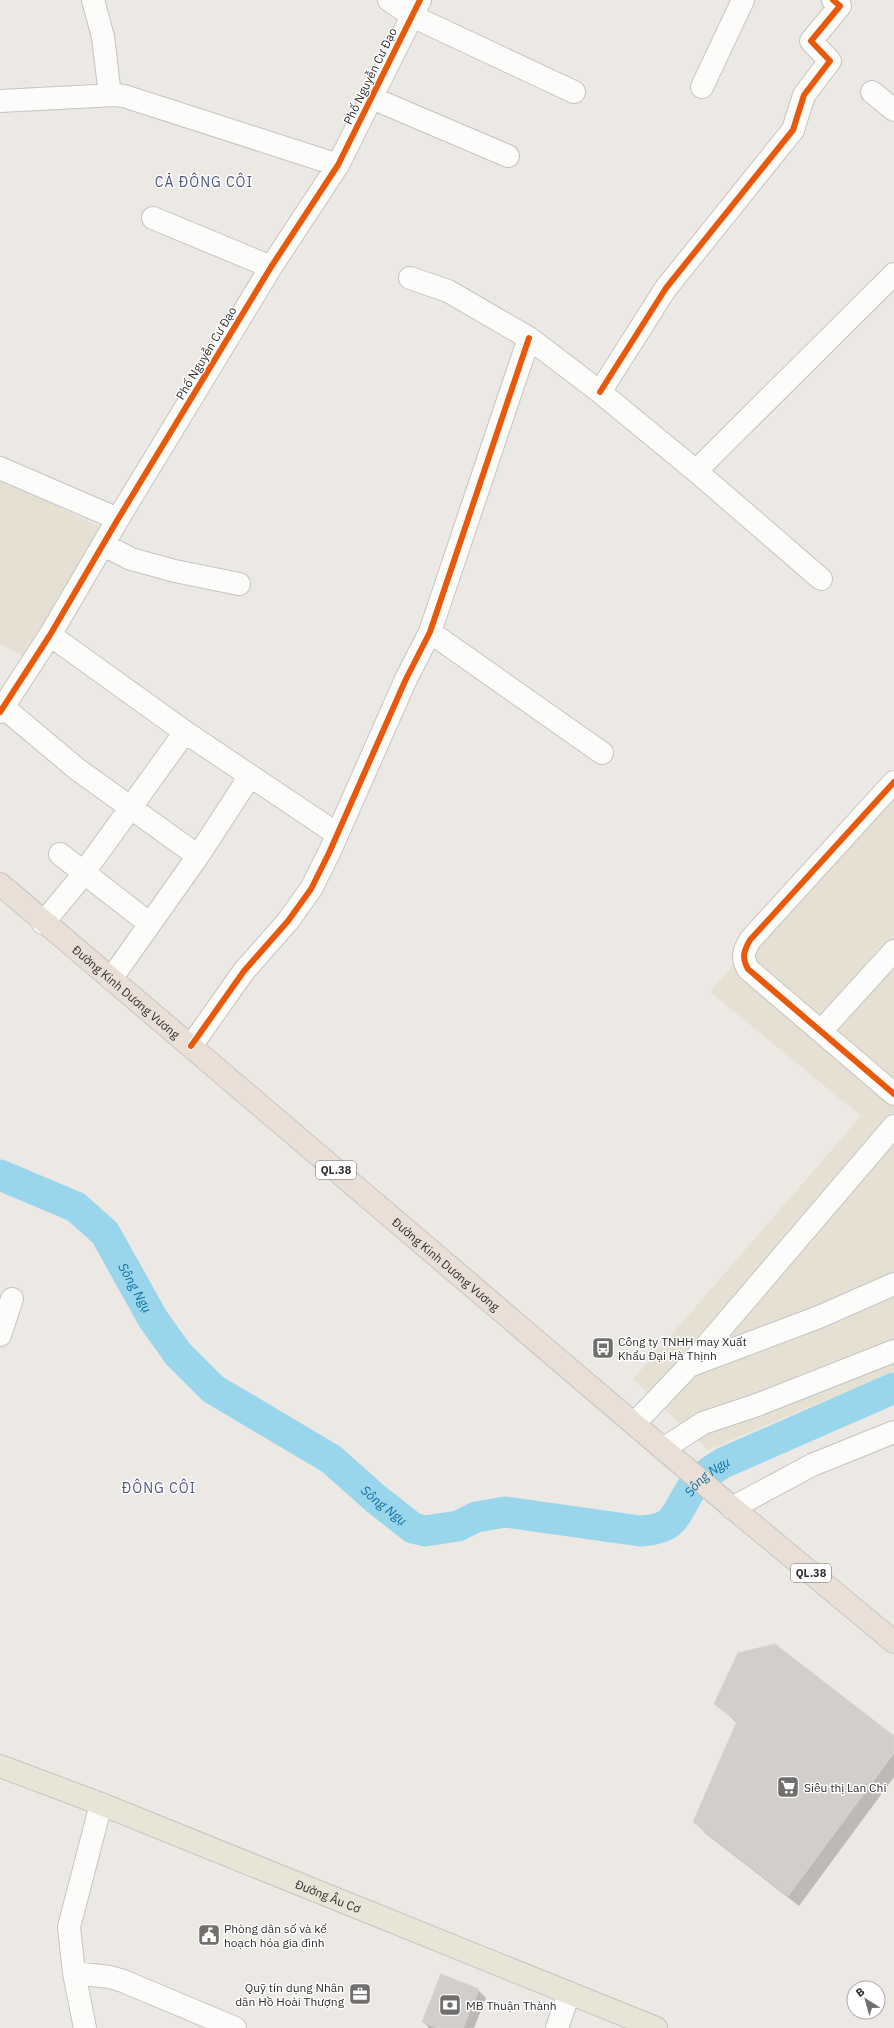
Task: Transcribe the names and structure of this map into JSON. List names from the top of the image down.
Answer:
{
  "streets": {
    "highway": ["Đường Kinh Dương Vương", "QL.38"],
    "main road": ["Đường Âu Cơ"],
    "street": ["Phố Nguyễn Cư Đạo"]
  },
  "districts": ["CẢ ĐÔNG CÔI", "ĐÔNG CÔI"],
  "water": ["Sông Ngụ"],
  "places": {
    "bus stop": ["Công ty TNHH may Xuất Khẩu Đại Hà Thịnh"],
    "supermarket": ["Siêu thị Lan Chi"],
    "public building": ["Phòng dân số và kế hoạch hóa gia đình"],
    "office": ["Quỹ tín dụng Nhân dân Hồ Hoài Thượng"],
    "bank": ["MB Thuận Thành"]
  },
  "north": "top left"
}
